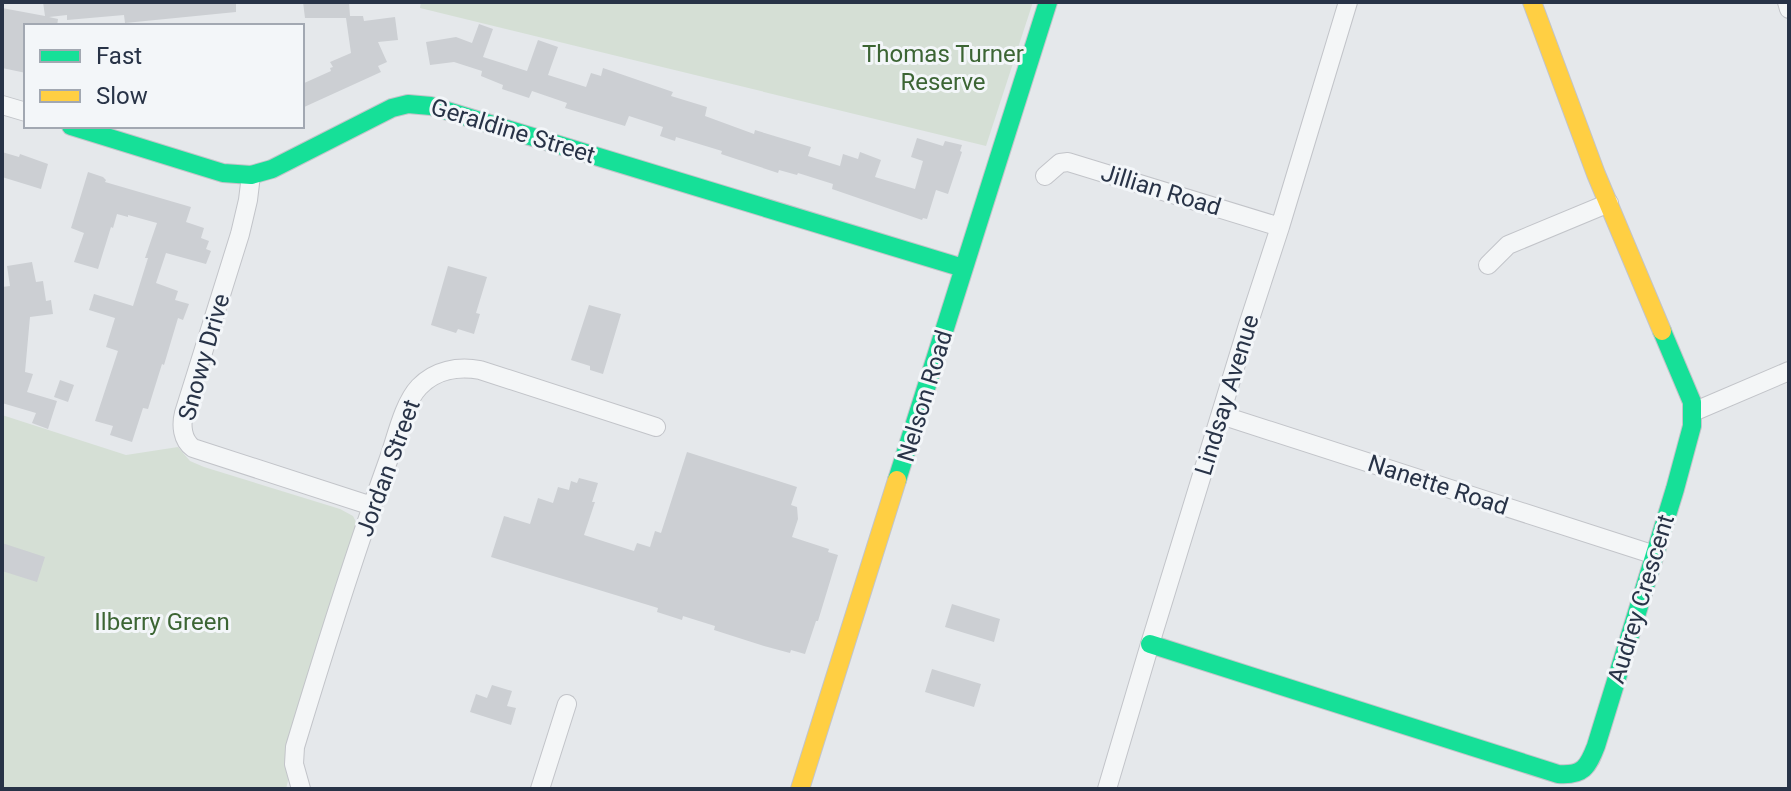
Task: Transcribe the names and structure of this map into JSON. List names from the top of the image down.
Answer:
{
  "streets": {
    "street": [
      "Geraldine Street",
      "Jillian Road",
      "Snowy Drive",
      "Lindsay Avenue",
      "Nelson Road",
      "Jordan Street",
      "Nanette Road",
      "Audrey Crescent"
    ]
  },
  "crossings": [
    ["Geraldine Street", "Snowy Drive"],
    ["Geraldine Street", "Nelson Road"],
    ["Jillian Road", "Lindsay Avenue"],
    ["Snowy Drive", "Jordan Street"],
    ["Lindsay Avenue", "Nanette Road"],
    ["Lindsay Avenue", "Audrey Crescent"],
    ["Nanette Road", "Audrey Crescent"]
  ],
  "parks": ["Thomas Turner Reserve", "Ilberry Green"],
  "legend": ["Fast", "Slow"]
}
